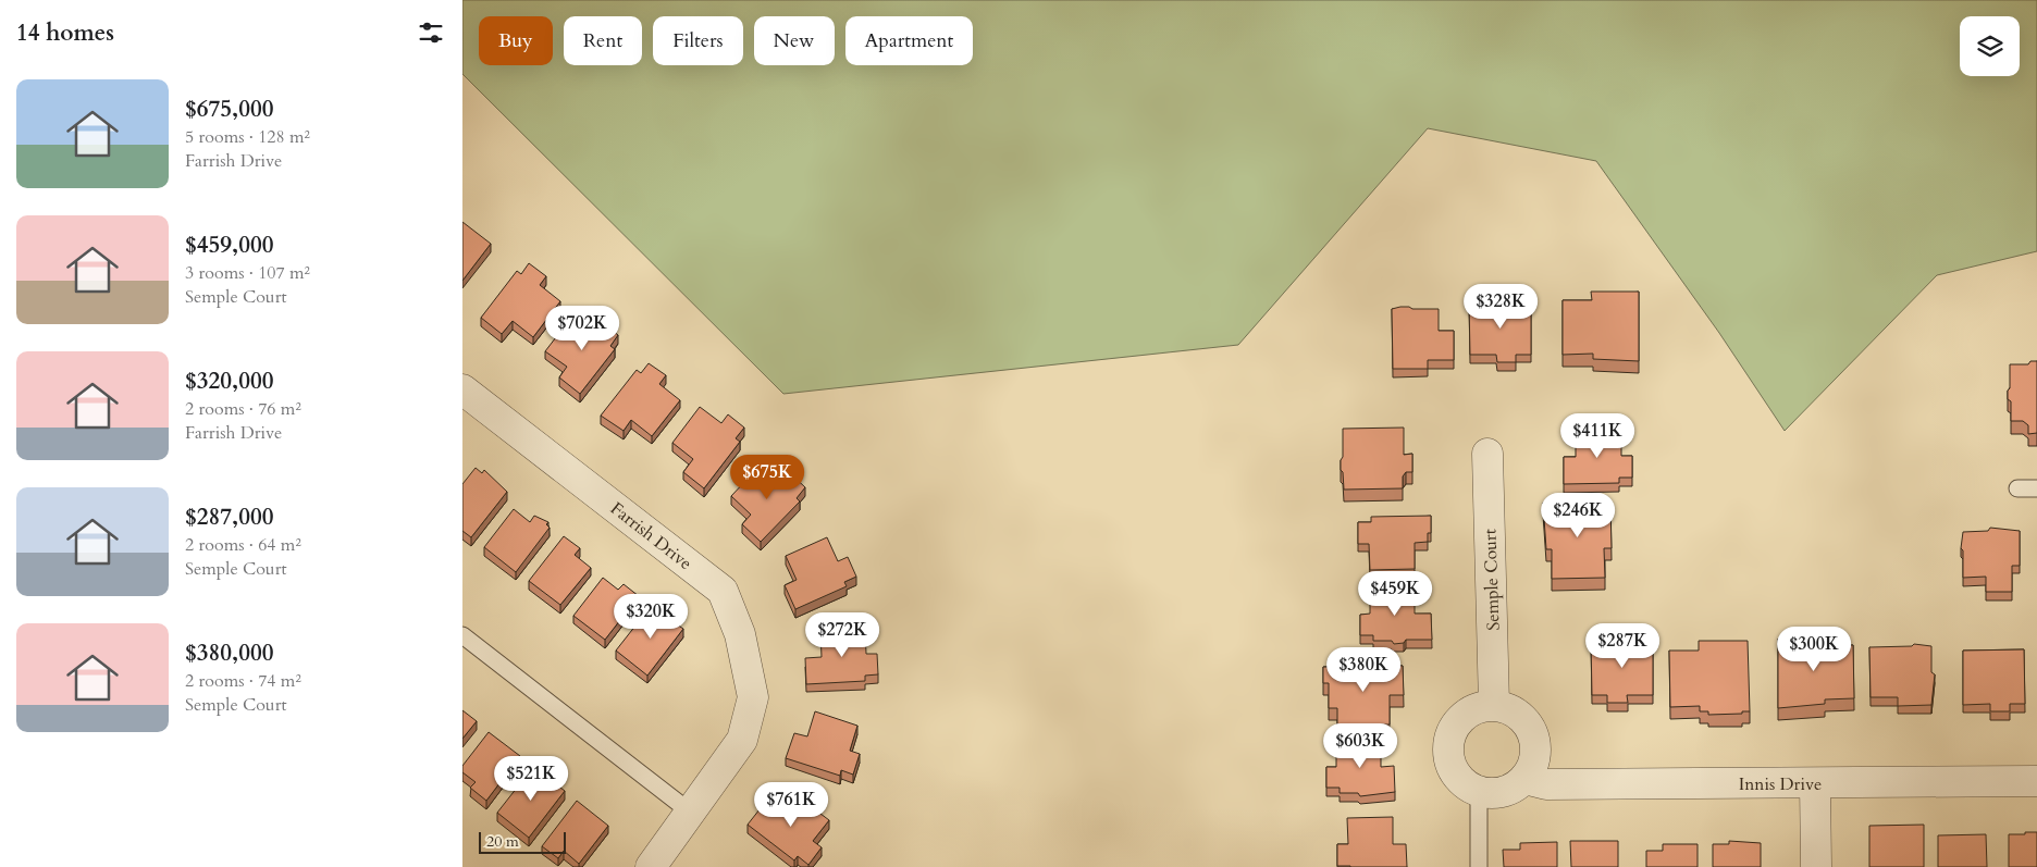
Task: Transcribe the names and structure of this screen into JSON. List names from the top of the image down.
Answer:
{
  "streets": {
    "street": ["Farrish Drive", "Semple Court", "Innis Drive"]
  },
  "crossings": [
    ["Semple Court", "Innis Drive"]
  ],
  "scale_bar": "20 m",
  "page": {
    "heading": "14 homes",
    "chip": [
      "Buy",
      "Rent",
      "Filters",
      "New",
      "Apartment"
    ],
    "list": [
      {
        "name": "$675,000",
        "note": "5 rooms · 128 m² · Farrish Drive"
      },
      {
        "name": "$459,000",
        "note": "3 rooms · 107 m² · Semple Court"
      },
      {
        "name": "$320,000",
        "note": "2 rooms · 76 m² · Farrish Drive"
      },
      {
        "name": "$287,000",
        "note": "2 rooms · 64 m² · Semple Court"
      },
      {
        "name": "$380,000",
        "note": "2 rooms · 74 m² · Semple Court"
      }
    ],
    "price": [
      "$328K",
      "$702K",
      "$411K",
      "$675K",
      "$246K",
      "$459K",
      "$320K",
      "$272K",
      "$287K",
      "$300K",
      "$380K",
      "$603K",
      "$521K",
      "$761K"
    ],
    "scale": "20 m"
  }
}
